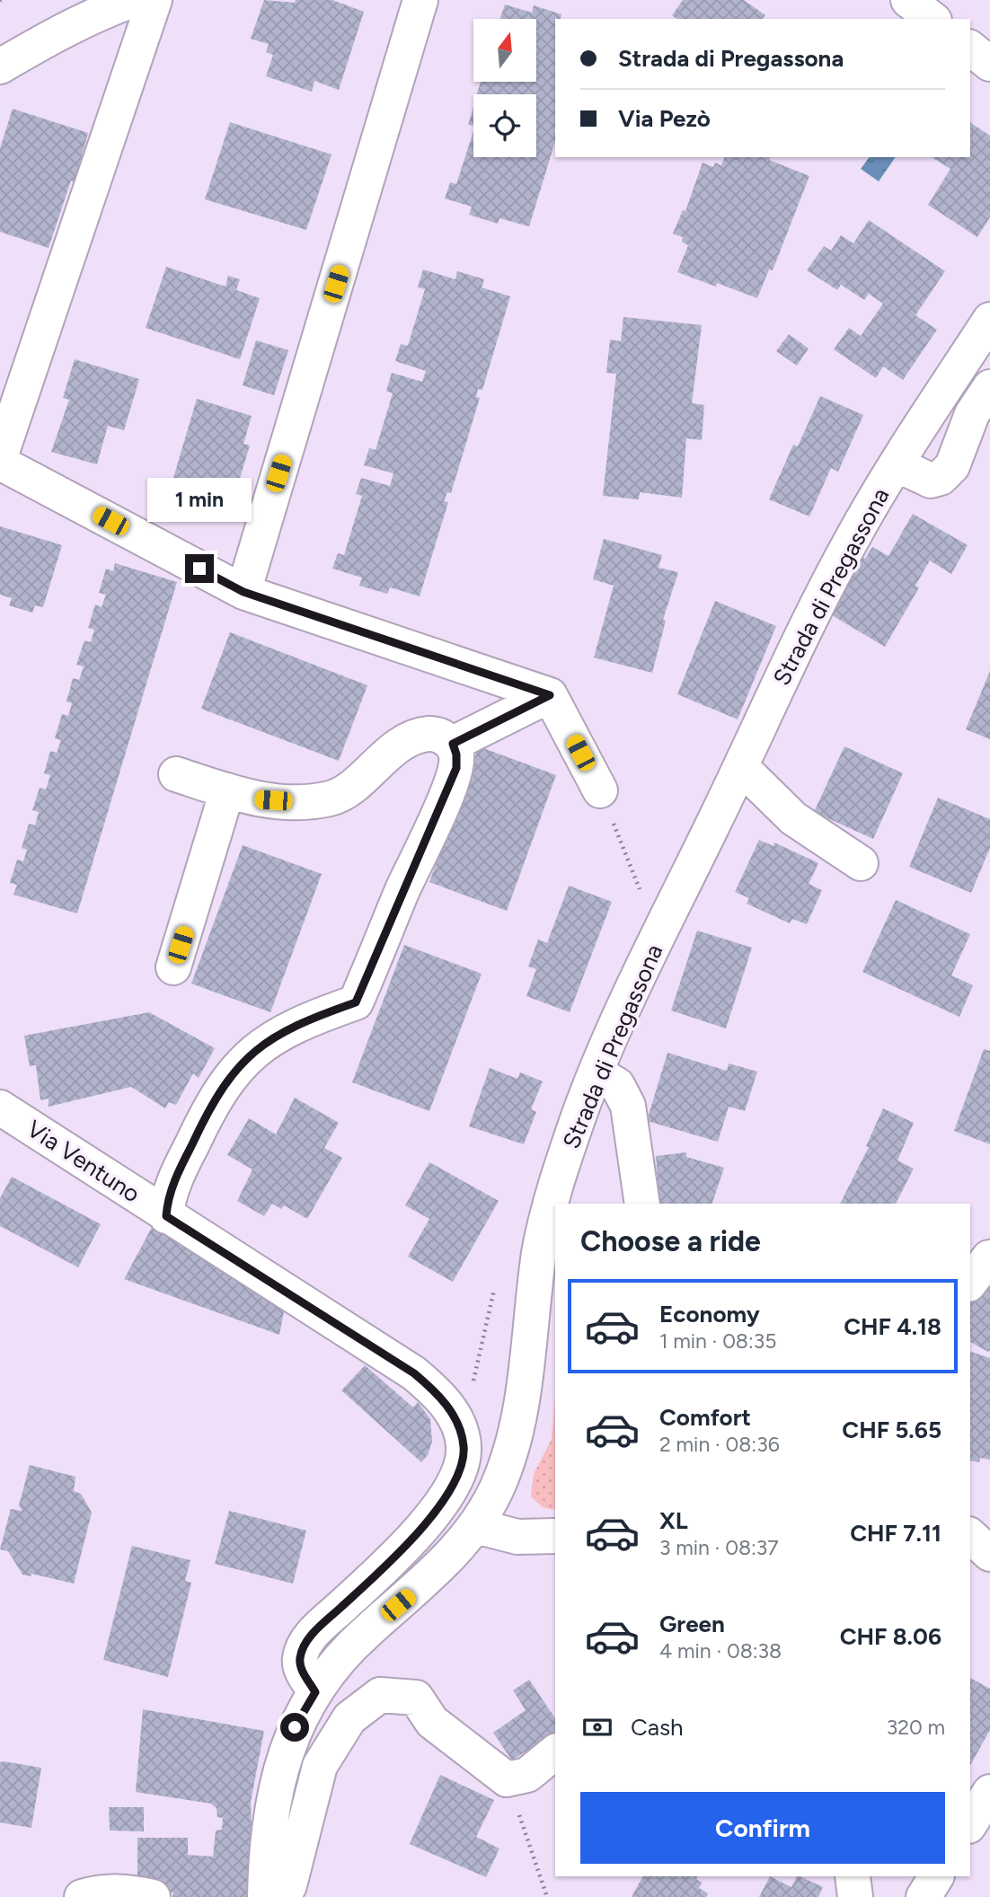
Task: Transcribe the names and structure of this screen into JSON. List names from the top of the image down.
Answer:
{
  "streets": {
    "street": ["Strada di Pregassona", "Via Ventuno"]
  },
  "crossings": [
    ["Strada di Pregassona", "Via Ventuno"]
  ],
  "north": "top",
  "page": {
    "banner": ["Strada di Pregassona", "Via Pezò"],
    "bubble": "1 min",
    "heading": "Choose a ride",
    "list": [
      {
        "name": "Economy",
        "note": "1 min · 08:35",
        "value": "CHF 4.18"
      },
      {
        "name": "Comfort",
        "note": "2 min · 08:36",
        "value": "CHF 5.65"
      },
      {
        "name": "XL",
        "note": "3 min · 08:37",
        "value": "CHF 7.11"
      },
      {
        "name": "Green",
        "note": "4 min · 08:38",
        "value": "CHF 8.06"
      }
    ],
    "pay": ["Cash", "320 m"],
    "buttons": "Confirm"
  }
}
